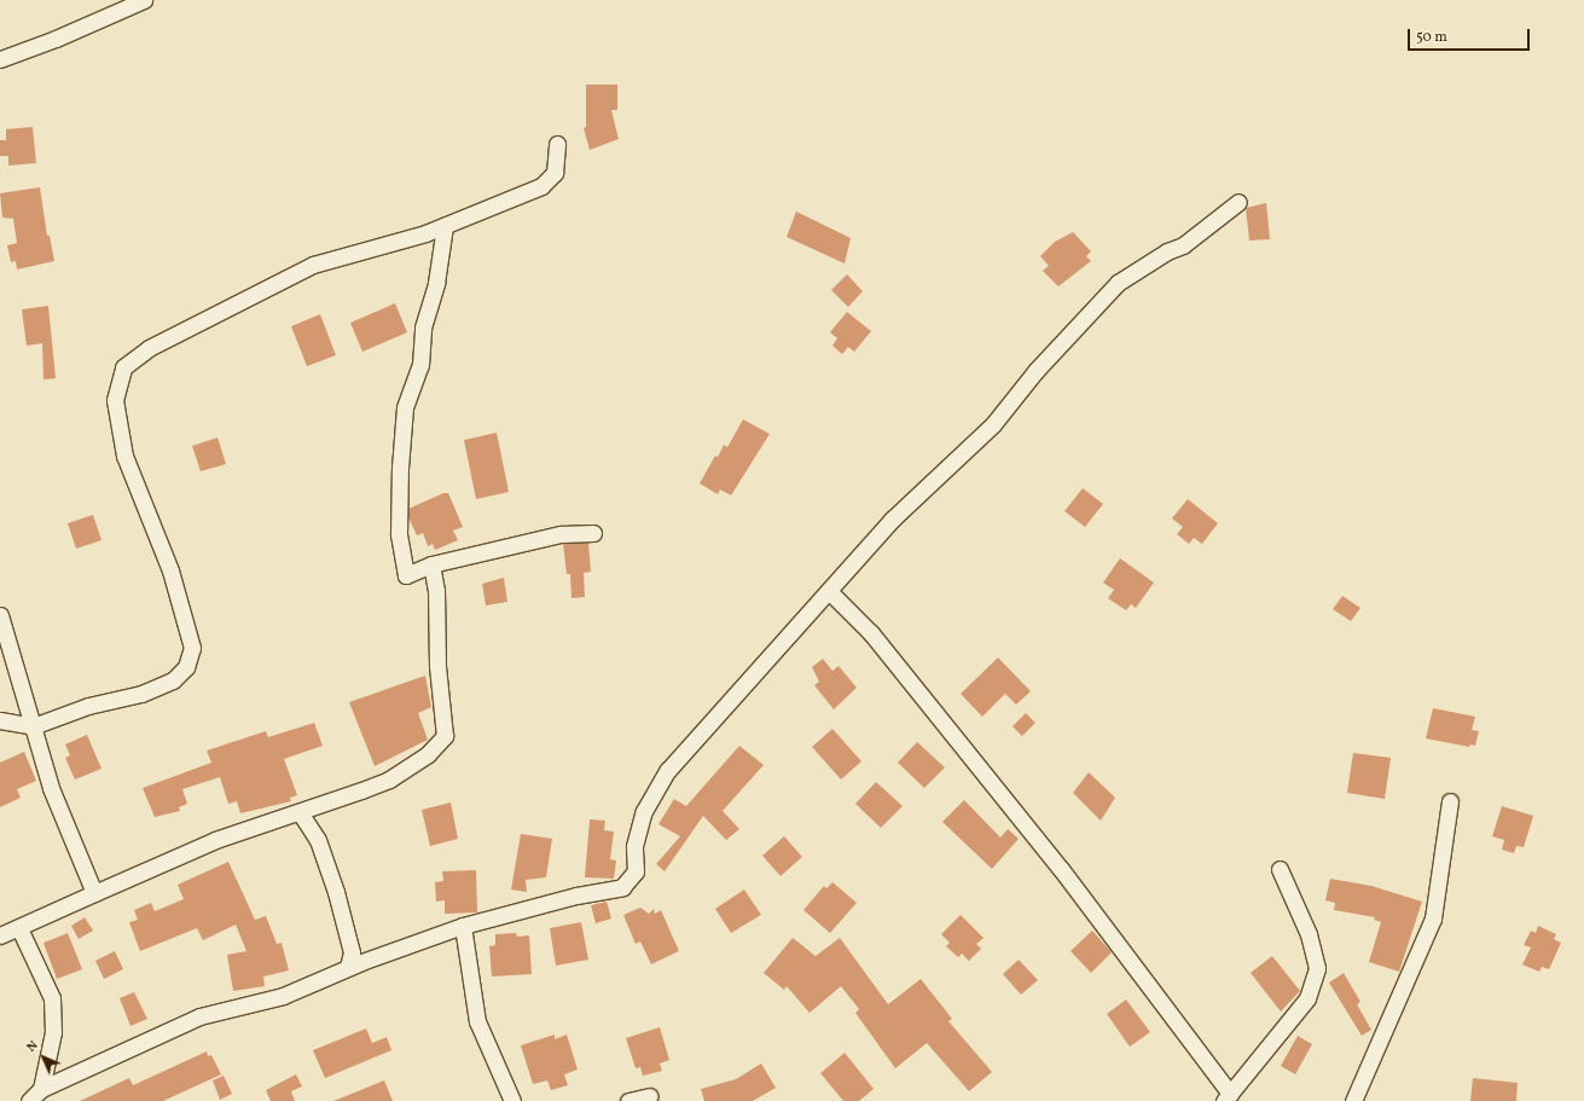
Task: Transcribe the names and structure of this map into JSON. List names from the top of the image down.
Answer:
{
  "scale_bar": "50 m",
  "north": "top left"
}
